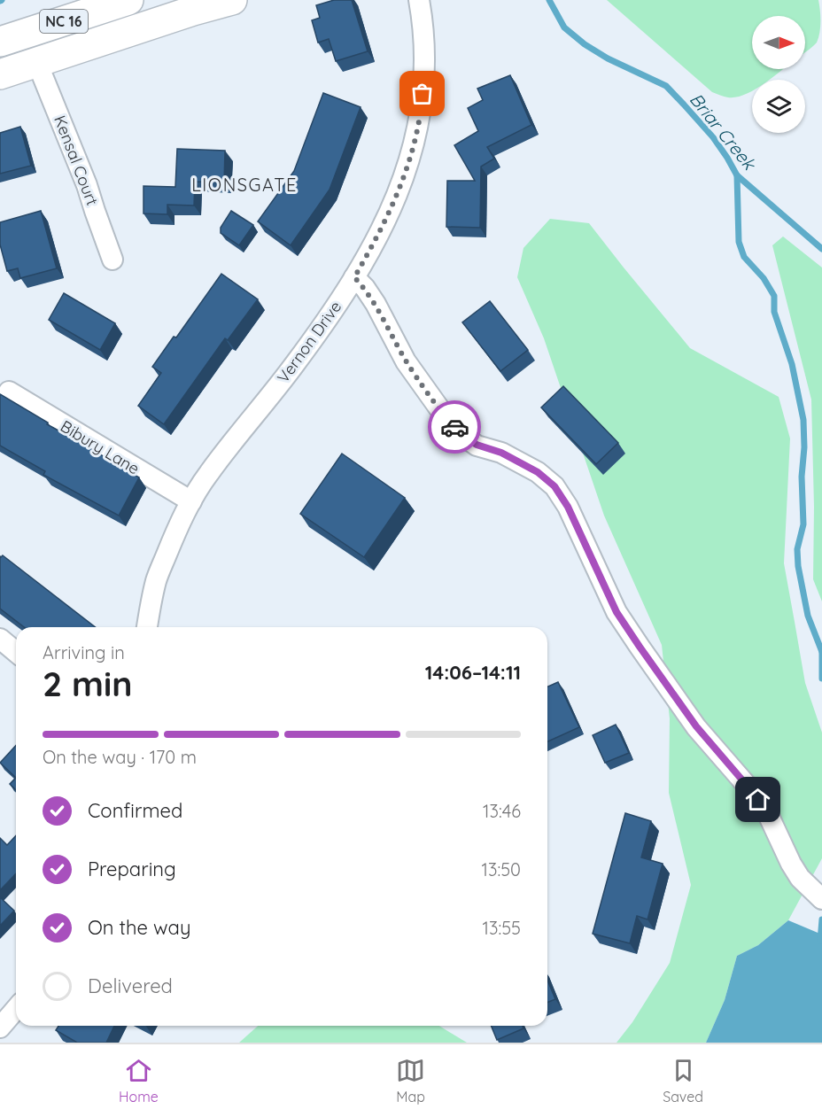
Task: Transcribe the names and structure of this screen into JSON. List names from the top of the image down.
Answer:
{
  "streets": {
    "main road": ["NC 16"],
    "street": ["Kensal Court", "Vernon Drive", "Bibury Lane"]
  },
  "crossings": [
    ["NC 16", "Kensal Court"],
    ["Vernon Drive", "Bibury Lane"]
  ],
  "districts": ["LIONSGATE"],
  "water": ["Briar Creek"],
  "north": "right",
  "page": {
    "heading": ["2 min", "Arriving in", "14:06–14:11"],
    "bar": "On the way · 170 m",
    "list": [
      ["Confirmed", "13:46"],
      ["Preparing", "13:50"],
      ["On the way", "13:55"],
      "Delivered"
    ],
    "tabs": ["Home", "Map", "Saved"]
  }
}
